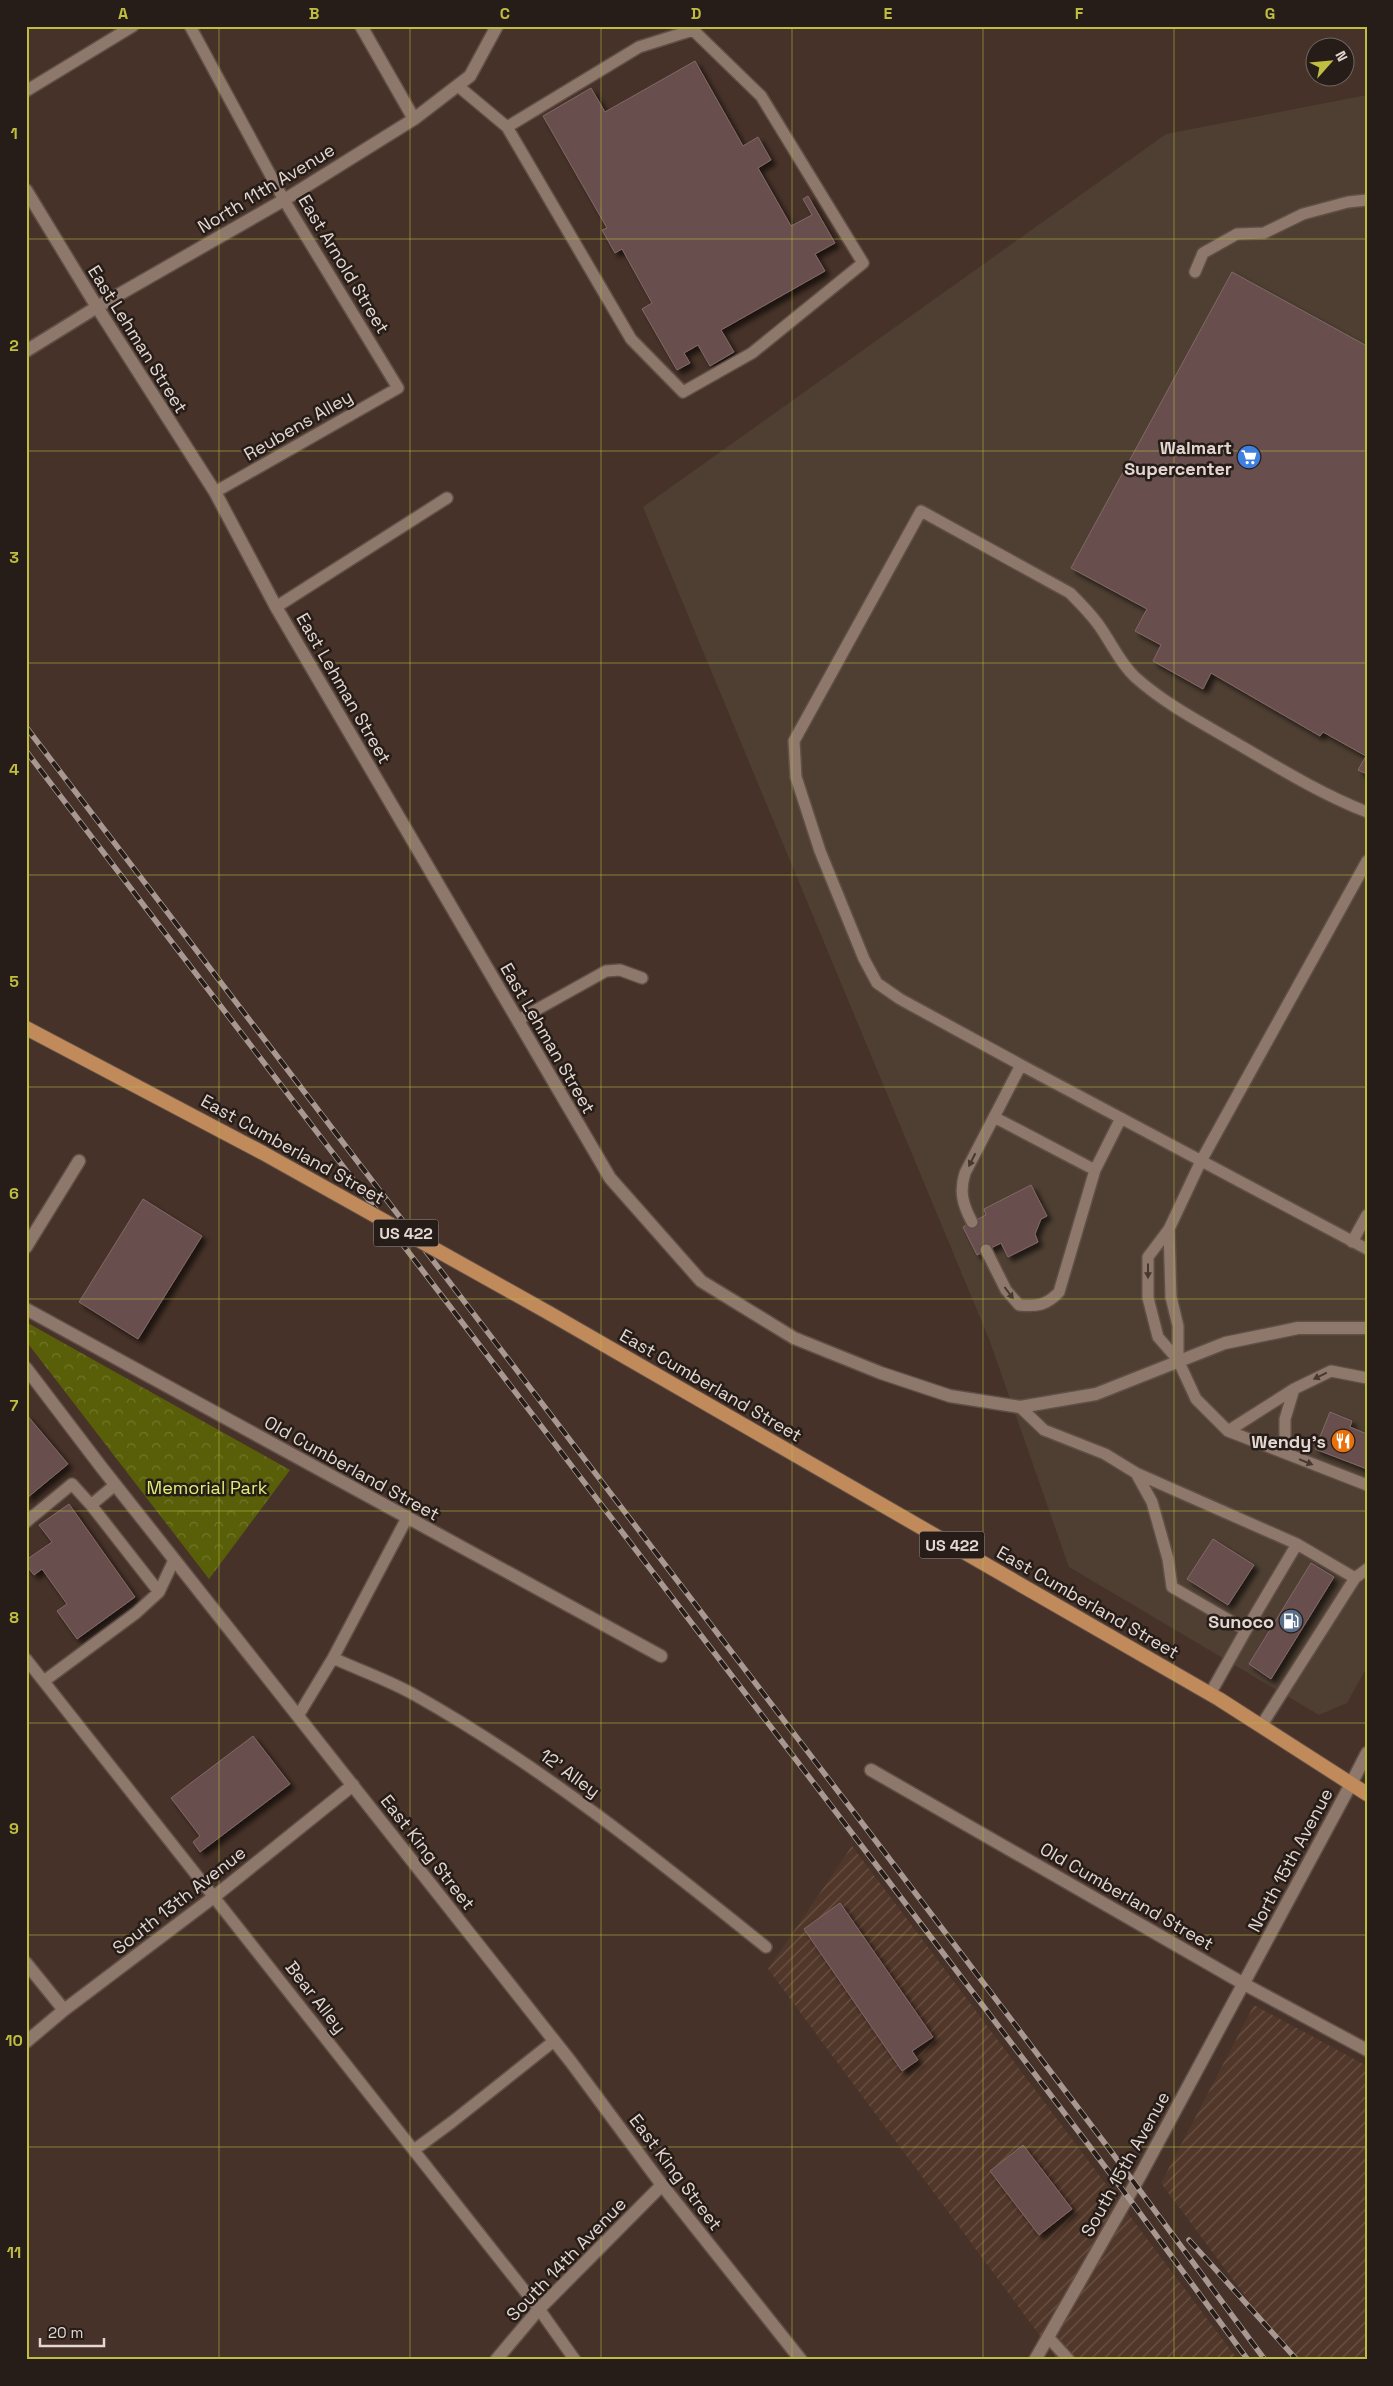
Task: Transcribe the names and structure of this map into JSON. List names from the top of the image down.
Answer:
{
  "streets": {
    "highway": ["East Cumberland Street", "US 422"],
    "street": [
      "North 11th Avenue",
      "East Lehman Street",
      "Old Cumberland Street",
      "East King Street",
      "North 15th Avenue",
      "South 13th Avenue",
      "South 15th Avenue",
      "South 14th Avenue"
    ],
    "lane": [
      "East Arnold Street",
      "Reubens Alley",
      "12' Alley",
      "Bear Alley"
    ]
  },
  "crossings": [
    ["North 11th Avenue", "East Arnold Street"],
    ["North 11th Avenue", "East Lehman Street"],
    ["East Arnold Street", "Reubens Alley"],
    ["East Lehman Street", "Reubens Alley"],
    ["East Cumberland Street", "North 15th Avenue"],
    ["Old Cumberland Street", "North 15th Avenue"],
    ["Old Cumberland Street", "South 15th Avenue"],
    ["East King Street", "South 13th Avenue"],
    ["East King Street", "South 14th Avenue"],
    ["North 15th Avenue", "South 15th Avenue"],
    ["South 13th Avenue", "Bear Alley"],
    ["Bear Alley", "South 14th Avenue"]
  ],
  "parks": ["Memorial Park"],
  "places": {
    "supermarket": ["Walmart Supercenter"],
    "restaurant": ["Wendy's"],
    "fuel station": ["Sunoco"]
  },
  "scale_bar": "20 m",
  "north": "top right",
  "grid": {
    "columns": [
      "A",
      "B",
      "C",
      "D",
      "E",
      "F",
      "G"
    ],
    "rows": [
      "1",
      "2",
      "3",
      "4",
      "5",
      "6",
      "7",
      "8",
      "9",
      "10",
      "11"
    ]
  }
}
